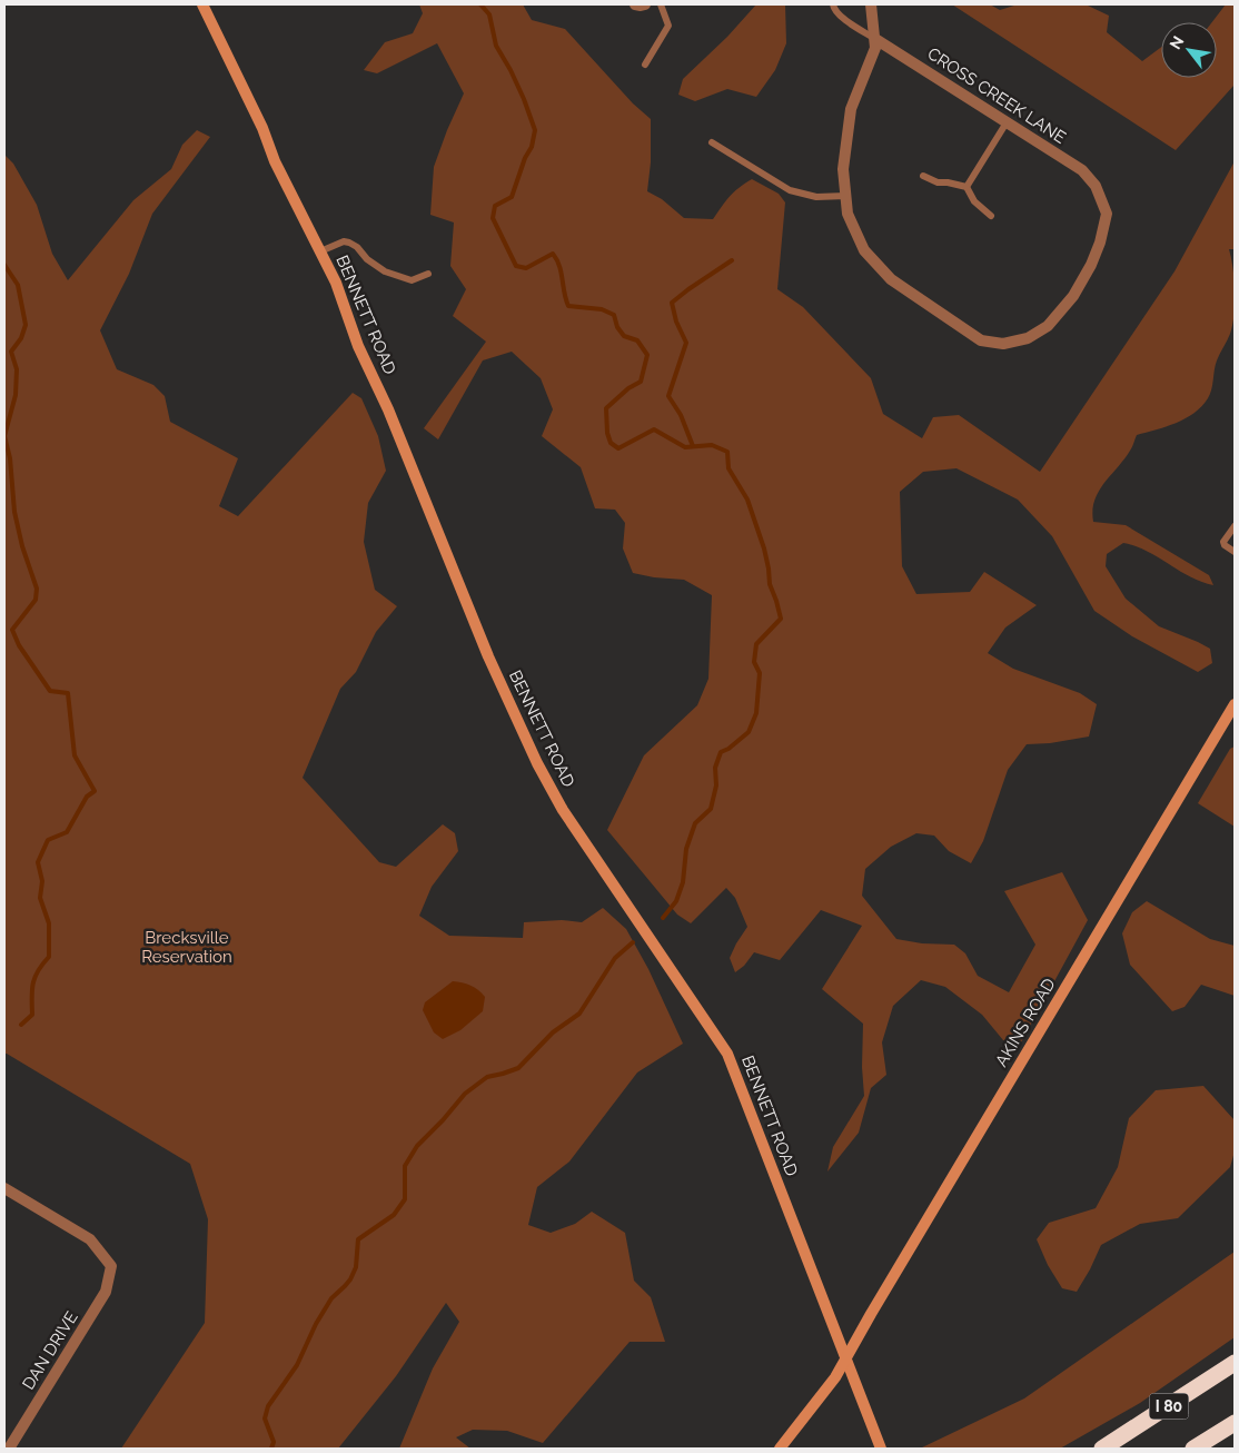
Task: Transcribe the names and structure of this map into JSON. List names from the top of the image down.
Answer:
{
  "streets": {
    "highway": ["I 80"],
    "street": [
      "CROSS CREEK LANE",
      "BENNETT ROAD",
      "AKINS ROAD",
      "DAN DRIVE"
    ]
  },
  "crossings": [
    ["BENNETT ROAD", "AKINS ROAD"]
  ],
  "parks": ["Brecksville Reservation"],
  "north": "top left"
}
